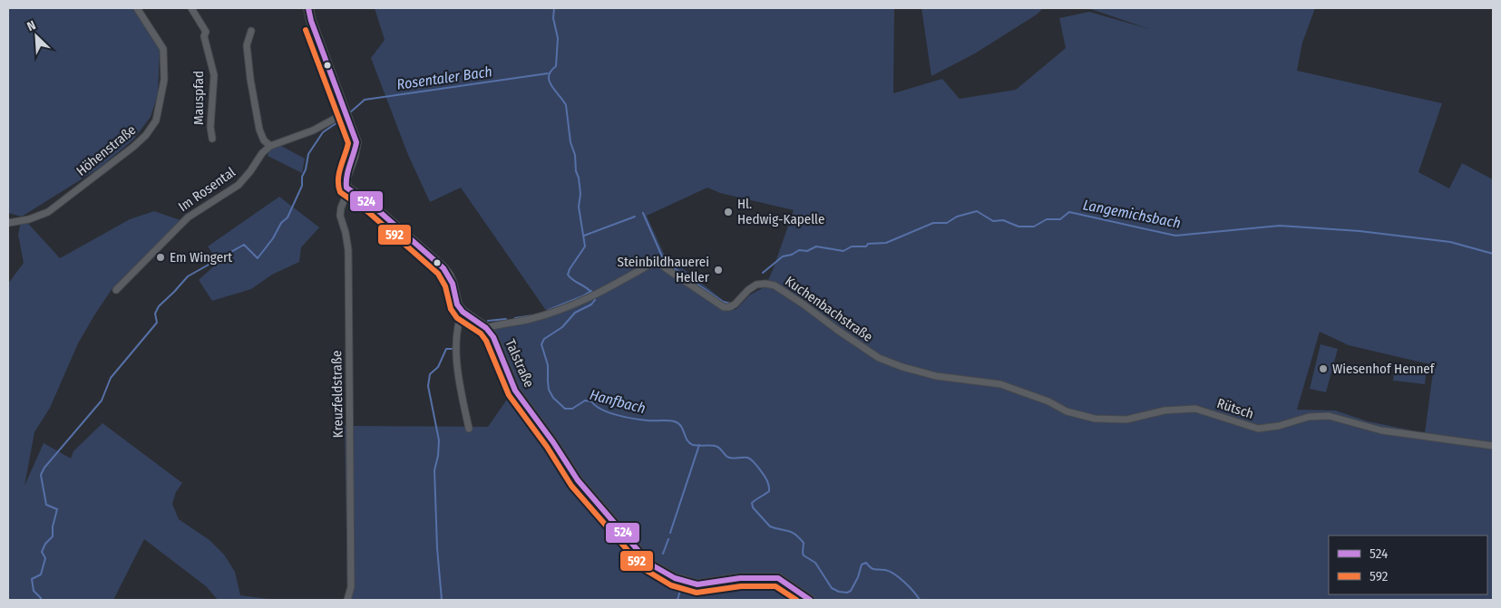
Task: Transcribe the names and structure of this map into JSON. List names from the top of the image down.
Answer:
{
  "streets": {
    "main road": ["Talstraße"],
    "street": [
      "Mauspfad",
      "Höhenstraße",
      "Im Rosental",
      "Kuchenbachstraße",
      "Kreuzfeldstraße",
      "Rütsch"
    ]
  },
  "crossings": [
    ["Kuchenbachstraße", "Talstraße"],
    ["Kuchenbachstraße", "Rütsch"]
  ],
  "water": ["Rosentaler Bach", "Langemichsbach", "Hanfbach"],
  "places": [
    "Hl. Hedwig-Kapelle",
    "Em Wingert",
    "Steinbildhauerei Heller",
    "Wiesenhof Hennef"
  ],
  "lines": ["transit line 524", "transit line 592"],
  "legend": ["524", "592"],
  "north": "top left"
}
